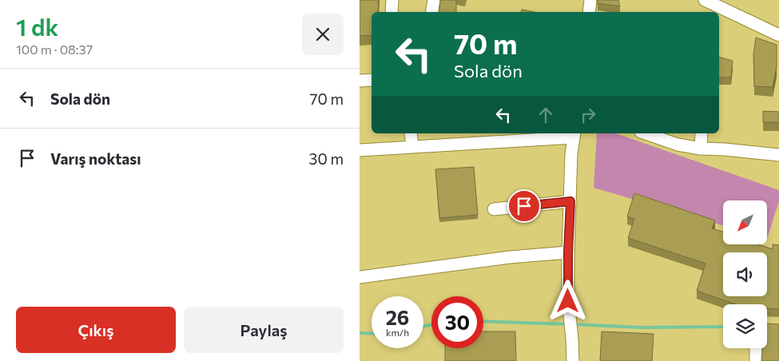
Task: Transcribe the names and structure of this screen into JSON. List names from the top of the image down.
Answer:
{
  "north": "bottom left",
  "page": {
    "heading": ["1 dk", "100 m · 08:37"],
    "turn": ["70 m", "Sola dön"],
    "list": [
      {
        "name": "Sola dön",
        "value": "70 m"
      },
      {
        "name": "Varış noktası",
        "value": "30 m"
      }
    ],
    "speed": "26 km/h",
    "limit": "30",
    "buttons": ["Çıkış", "Paylaş"]
  }
}
